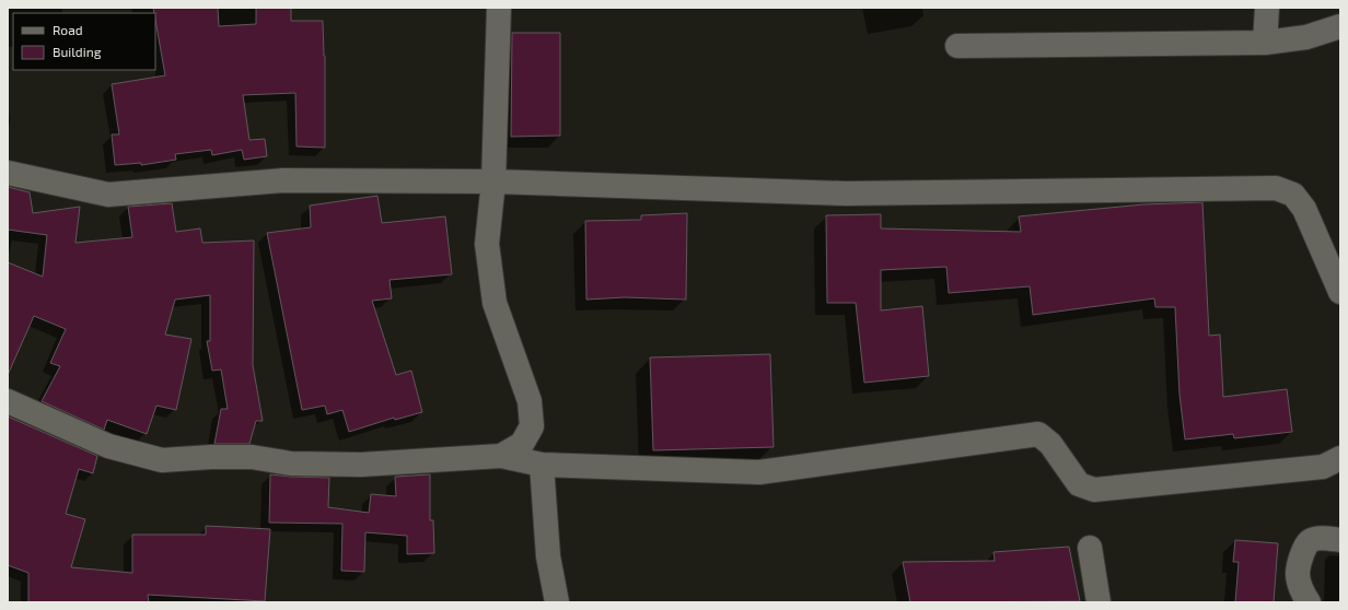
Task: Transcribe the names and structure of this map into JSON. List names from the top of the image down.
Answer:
{
  "legend": ["Road", "Building"]
}
